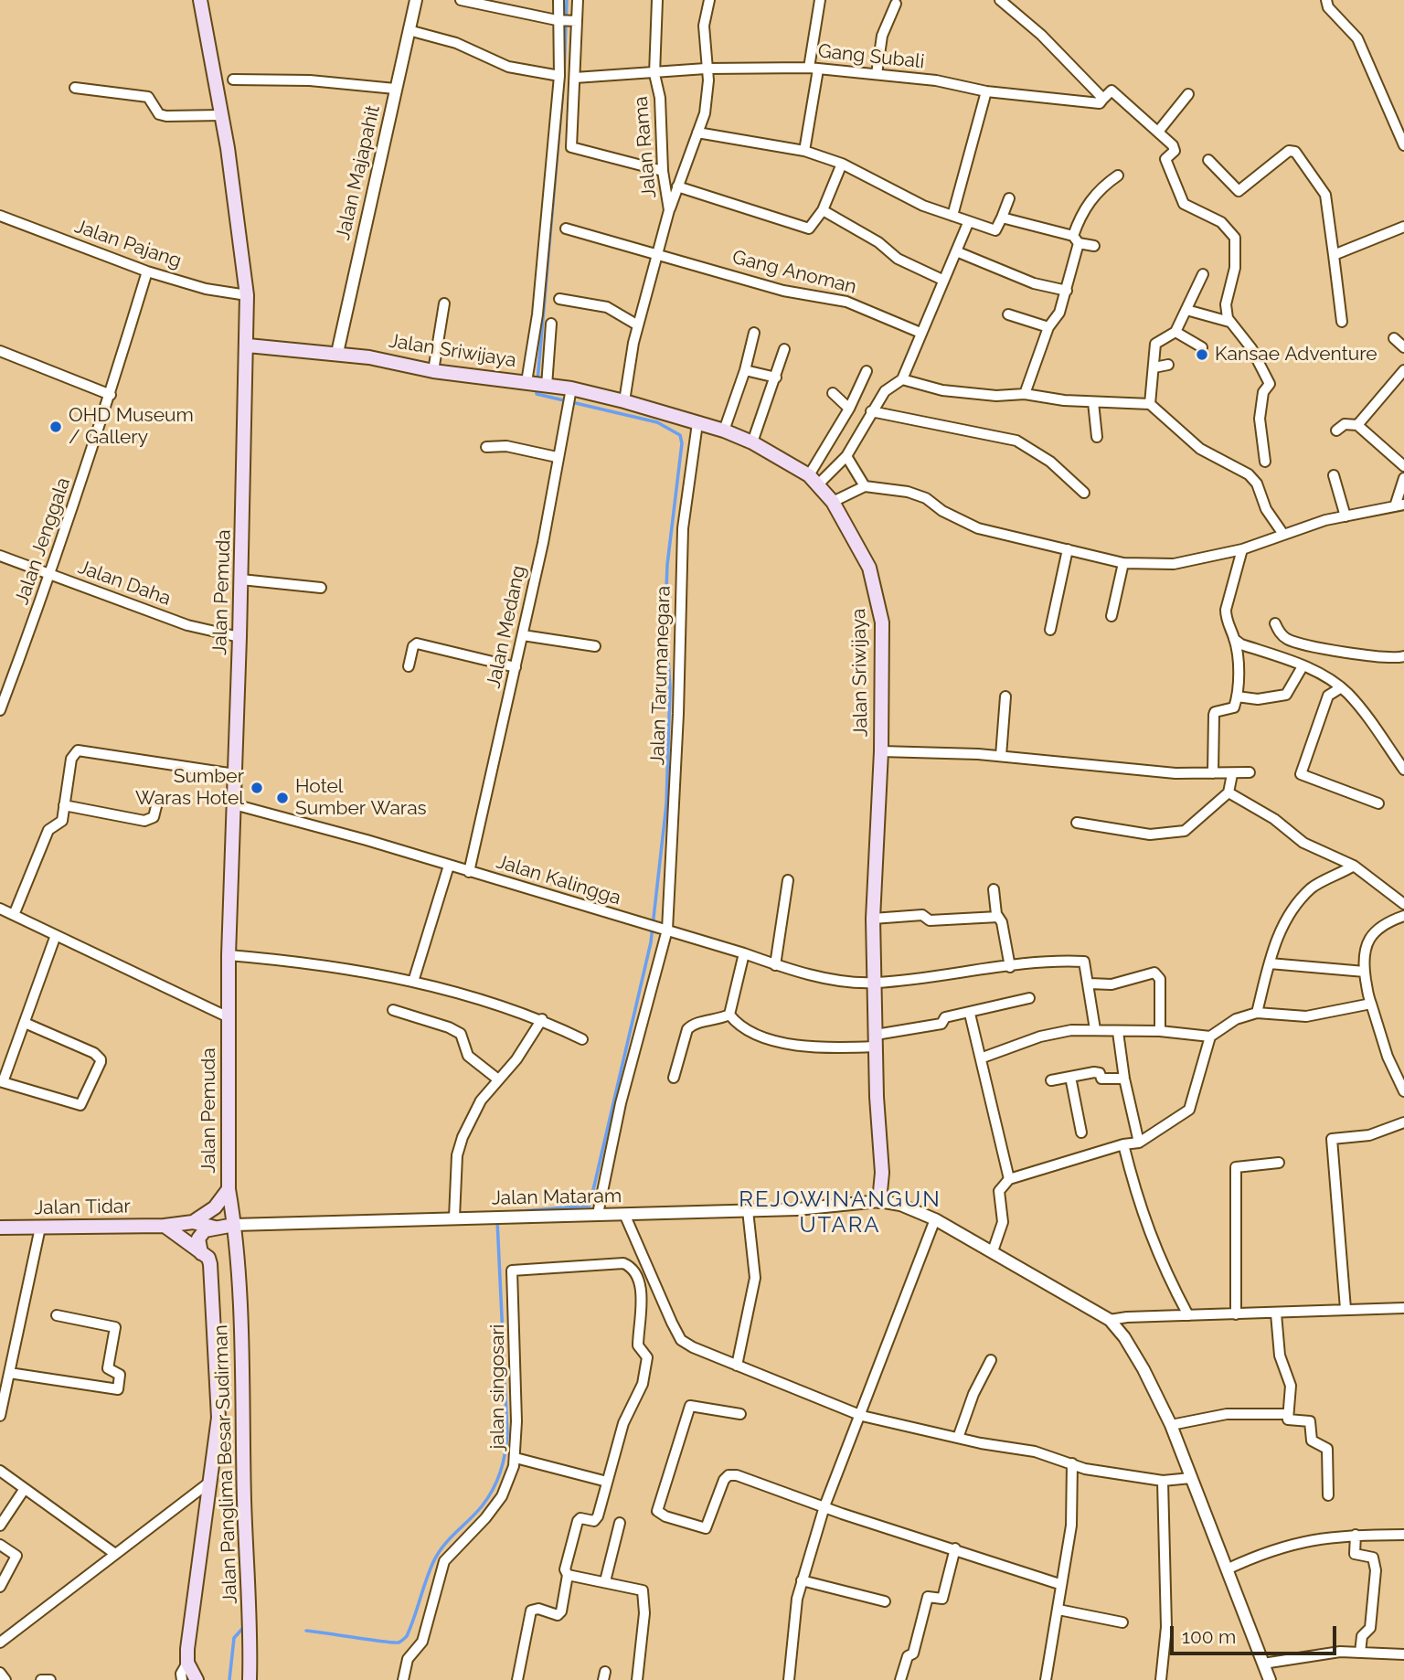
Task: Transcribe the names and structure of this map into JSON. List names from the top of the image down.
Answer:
{
  "streets": {
    "main road": [
      "Jalan Sriwijaya",
      "Jalan Pemuda",
      "Jalan Tidar",
      "Jalan Panglima Besar Sudirman"
    ],
    "street": [
      "Gang Subali",
      "Jalan Rama",
      "Jalan Majapahit",
      "Jalan Pajang",
      "Gang Anoman",
      "Jalan Jenggala",
      "Jalan Daha",
      "Jalan Medang",
      "Jalan Tarumanegara",
      "Jalan Kalingga",
      "Jalan Mataram",
      "jalan singosari"
    ]
  },
  "crossings": [
    ["Gang Subali", "Jalan Rama"],
    ["Jalan Rama", "Gang Anoman"],
    ["Jalan Rama", "Jalan Sriwijaya"],
    ["Jalan Majapahit", "Jalan Sriwijaya"],
    ["Jalan Pajang", "Jalan Jenggala"],
    ["Jalan Pajang", "Jalan Pemuda"],
    ["Jalan Sriwijaya", "Jalan Pemuda"],
    ["Jalan Sriwijaya", "Jalan Medang"],
    ["Jalan Sriwijaya", "Jalan Tarumanegara"],
    ["Jalan Sriwijaya", "Jalan Kalingga"],
    ["Jalan Sriwijaya", "Jalan Mataram"],
    ["Jalan Jenggala", "Jalan Daha"],
    ["Jalan Daha", "Jalan Pemuda"],
    ["Jalan Pemuda", "Jalan Kalingga"],
    ["Jalan Pemuda", "Jalan Mataram"],
    ["Jalan Pemuda", "Jalan Panglima Besar Sudirman"],
    ["Jalan Medang", "Jalan Kalingga"],
    ["Jalan Tarumanegara", "Jalan Kalingga"],
    ["Jalan Tarumanegara", "Jalan Mataram"],
    ["Jalan Mataram", "Jalan Panglima Besar Sudirman"]
  ],
  "districts": ["REJOWINANGUN UTARA"],
  "places": [
    "Kansae Adventure",
    "OHD Museum / Gallery",
    "Sumber Waras Hotel",
    "Hotel Sumber Waras"
  ],
  "scale_bar": "100 m"
}
